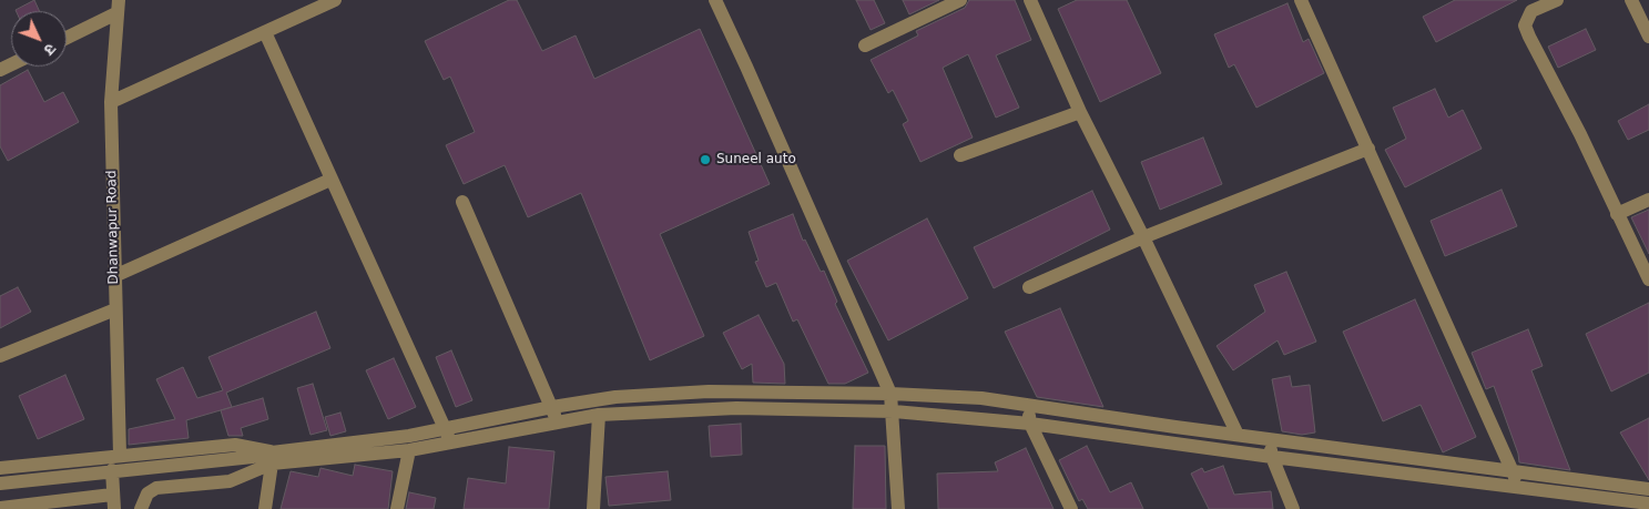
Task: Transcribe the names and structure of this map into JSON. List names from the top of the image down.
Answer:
{
  "streets": {
    "street": ["Dhanwapur Road"]
  },
  "places": ["Suneel auto"],
  "north": "bottom right"
}
